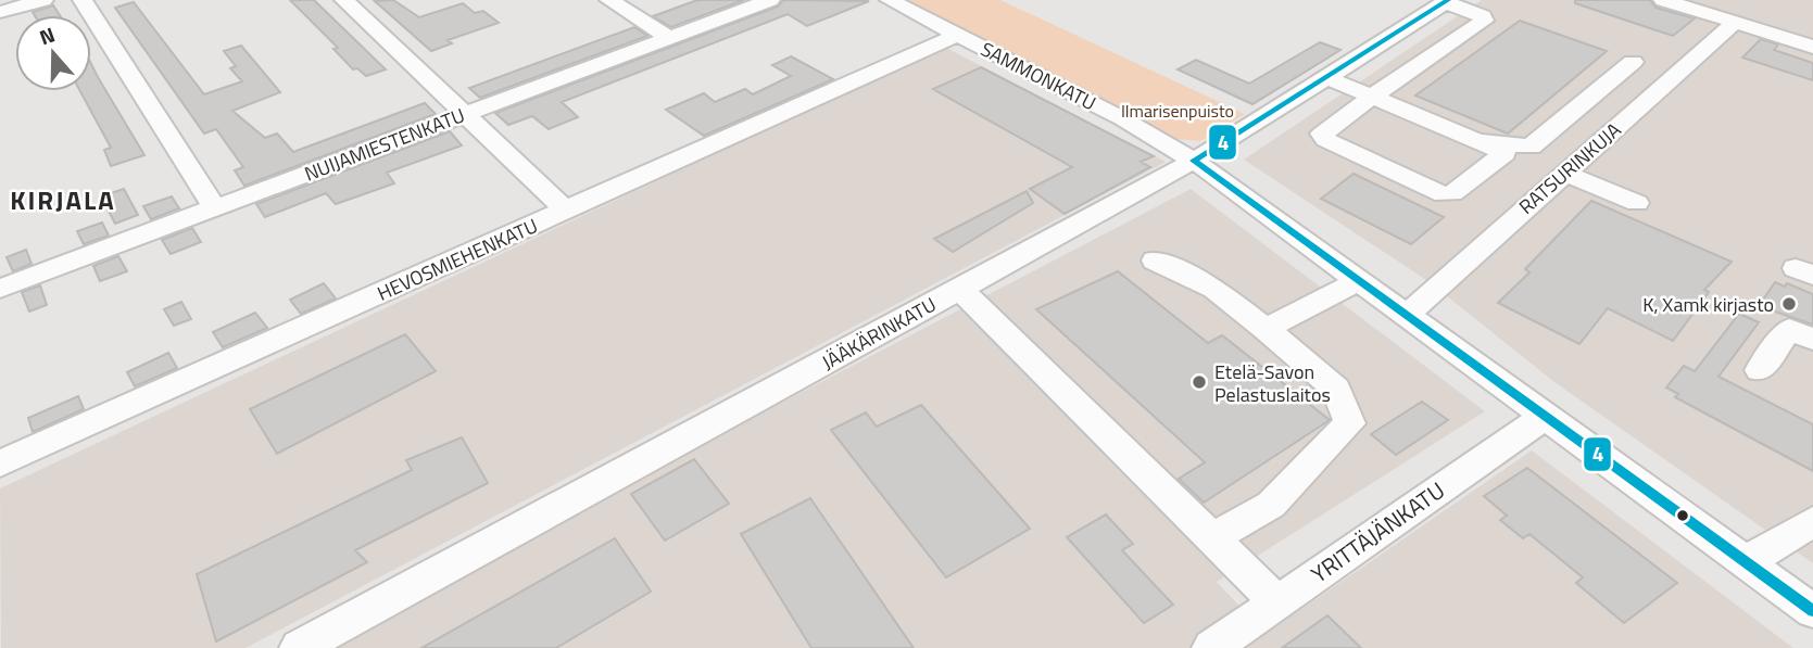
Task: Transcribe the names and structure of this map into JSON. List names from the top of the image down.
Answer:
{
  "streets": {
    "street": [
      "SAMMONKATU",
      "NUIJAMIESTENKATU",
      "RATSURINKUJA",
      "HEVOSMIEHENKATU",
      "JÄÄKÄRINKATU",
      "YRITTÄJÄNKATU"
    ]
  },
  "crossings": [
    ["SAMMONKATU", "RATSURINKUJA"],
    ["SAMMONKATU", "HEVOSMIEHENKATU"],
    ["SAMMONKATU", "JÄÄKÄRINKATU"],
    ["SAMMONKATU", "YRITTÄJÄNKATU"]
  ],
  "districts": ["KIRJALA"],
  "parks": ["Ilmarisenpuisto"],
  "places": ["K, Xamk kirjasto", "Etelä-Savon Pelastuslaitos"],
  "lines": ["transit line 4"],
  "north": "top"
}
